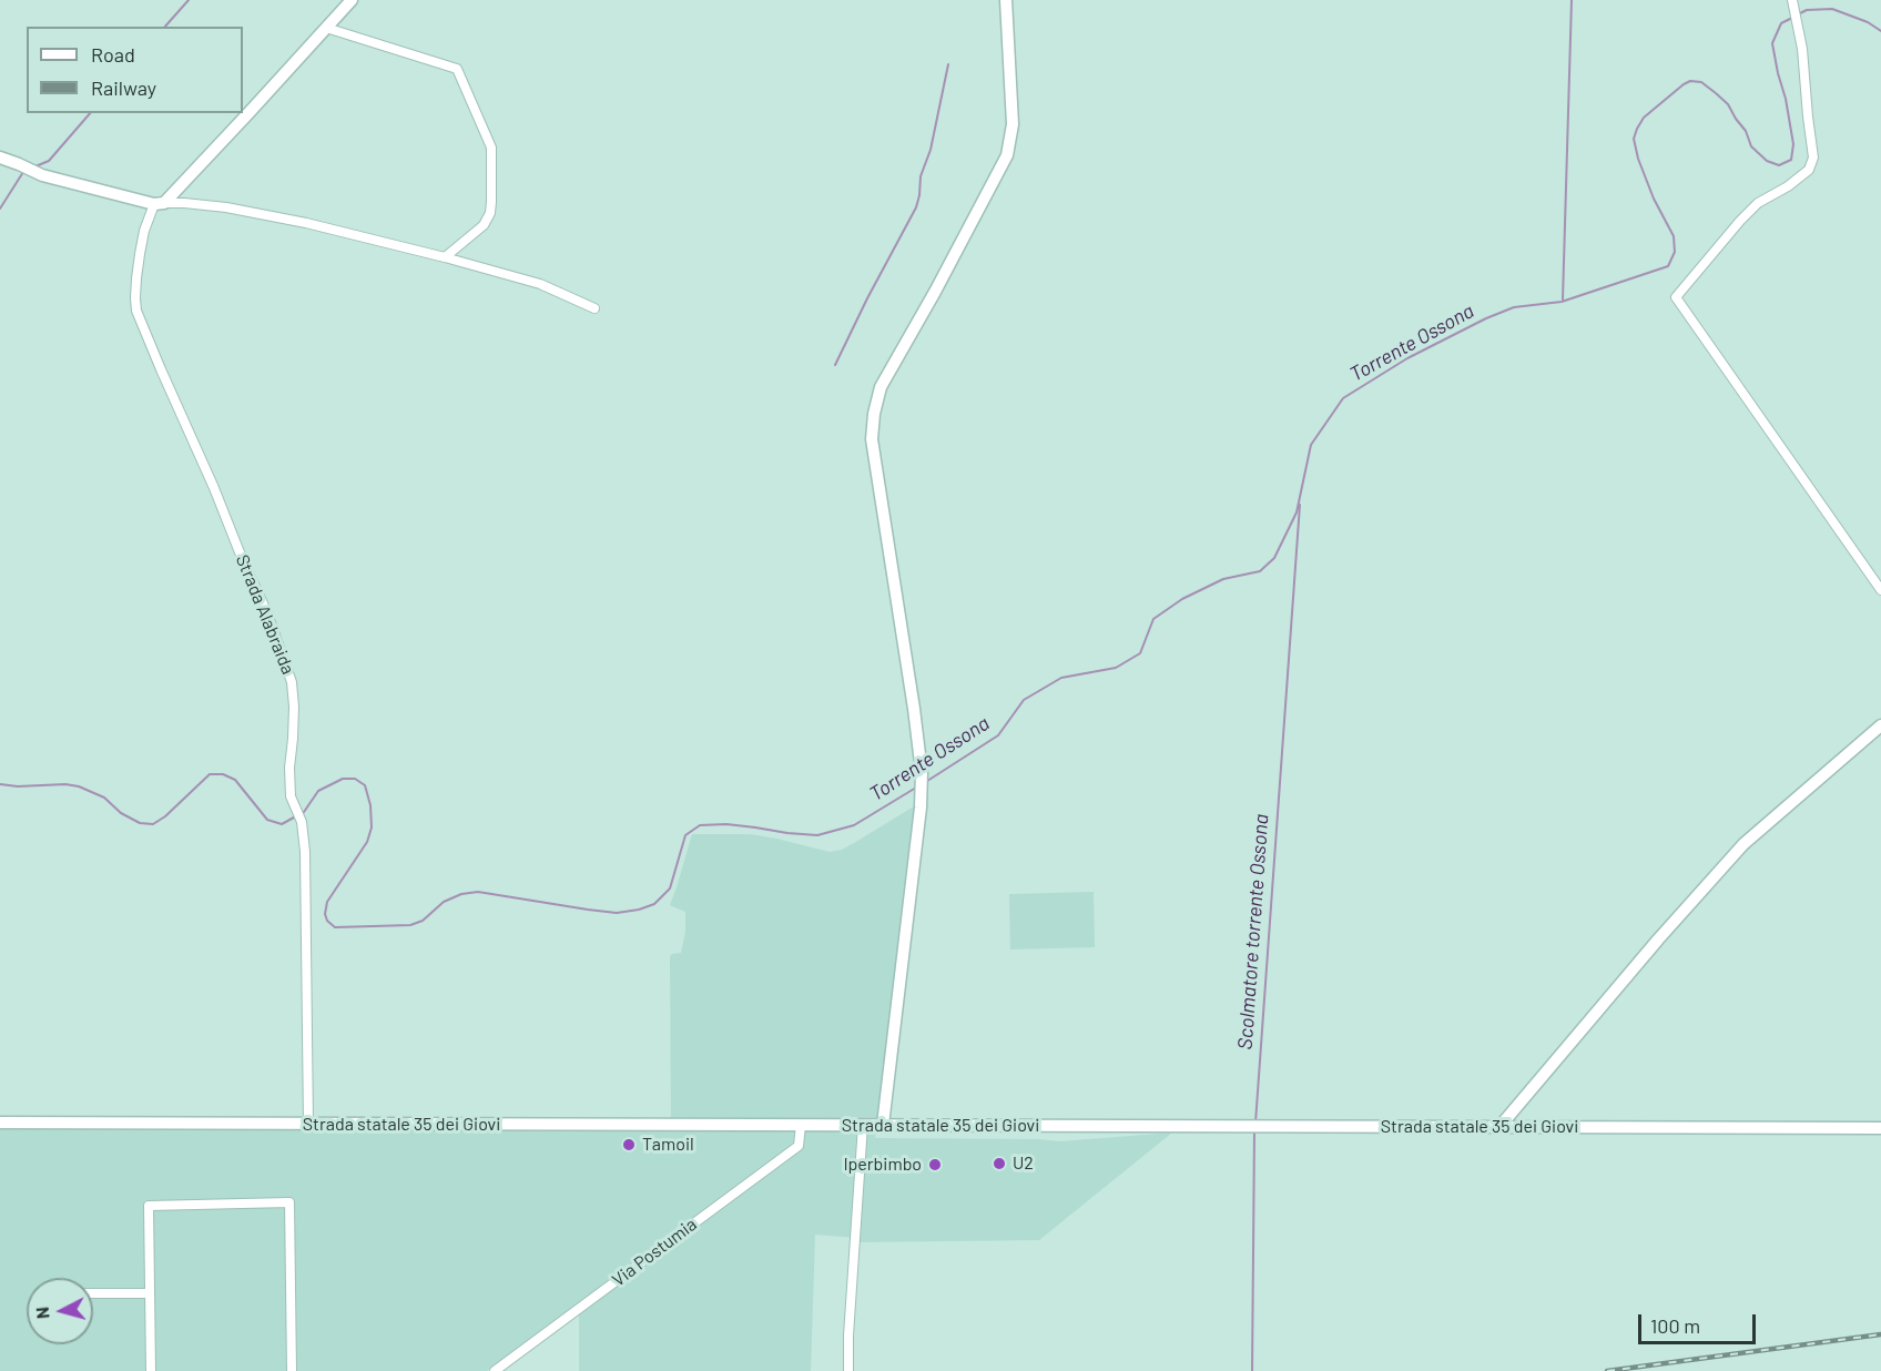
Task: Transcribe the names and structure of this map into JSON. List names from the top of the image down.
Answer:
{
  "streets": {
    "main road": ["Strada statale 35 dei Giovi"],
    "street": ["Strada Alabraida", "Via Postumia"]
  },
  "crossings": [
    ["Strada Alabraida", "Strada statale 35 dei Giovi"],
    ["Strada statale 35 dei Giovi", "Via Postumia"]
  ],
  "water": ["Torrente Ossona", "Scolmatore torrente Ossona"],
  "places": ["Tamoil", "U2", "Iperbimbo"],
  "legend": ["Road", "Railway"],
  "scale_bar": "100 m",
  "north": "left"
}
